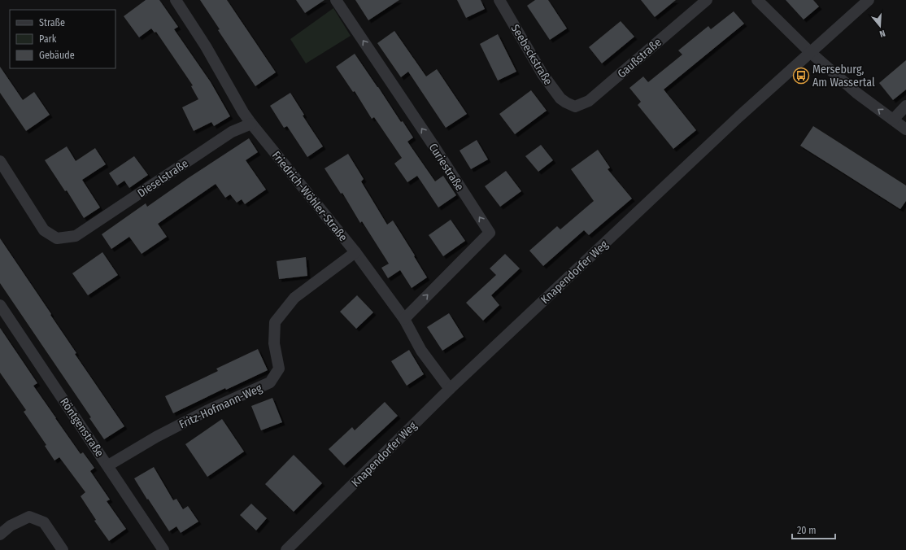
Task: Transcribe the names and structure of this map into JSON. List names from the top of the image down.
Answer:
{
  "streets": {
    "street": [
      "Seebeckstraße",
      "Gaußstraße",
      "Curiestraße",
      "Dieselstraße",
      "Friedrich-Wöhler-Straße",
      "Knapendorfer Weg",
      "Fritz-Hofmann-Weg",
      "Röntgenstraße"
    ]
  },
  "crossings": [
    ["Seebeckstraße", "Gaußstraße"],
    ["Curiestraße", "Friedrich-Wöhler-Straße"],
    ["Dieselstraße", "Friedrich-Wöhler-Straße"],
    ["Friedrich-Wöhler-Straße", "Knapendorfer Weg"],
    ["Friedrich-Wöhler-Straße", "Fritz-Hofmann-Weg"],
    ["Fritz-Hofmann-Weg", "Röntgenstraße"]
  ],
  "one_way": ["Curiestraße"],
  "places": {
    "bus stop": ["Merseburg, Am Wassertal"]
  },
  "legend": ["Straße", "Park", "Gebäude"],
  "scale_bar": "20 m",
  "north": "bottom"
}
